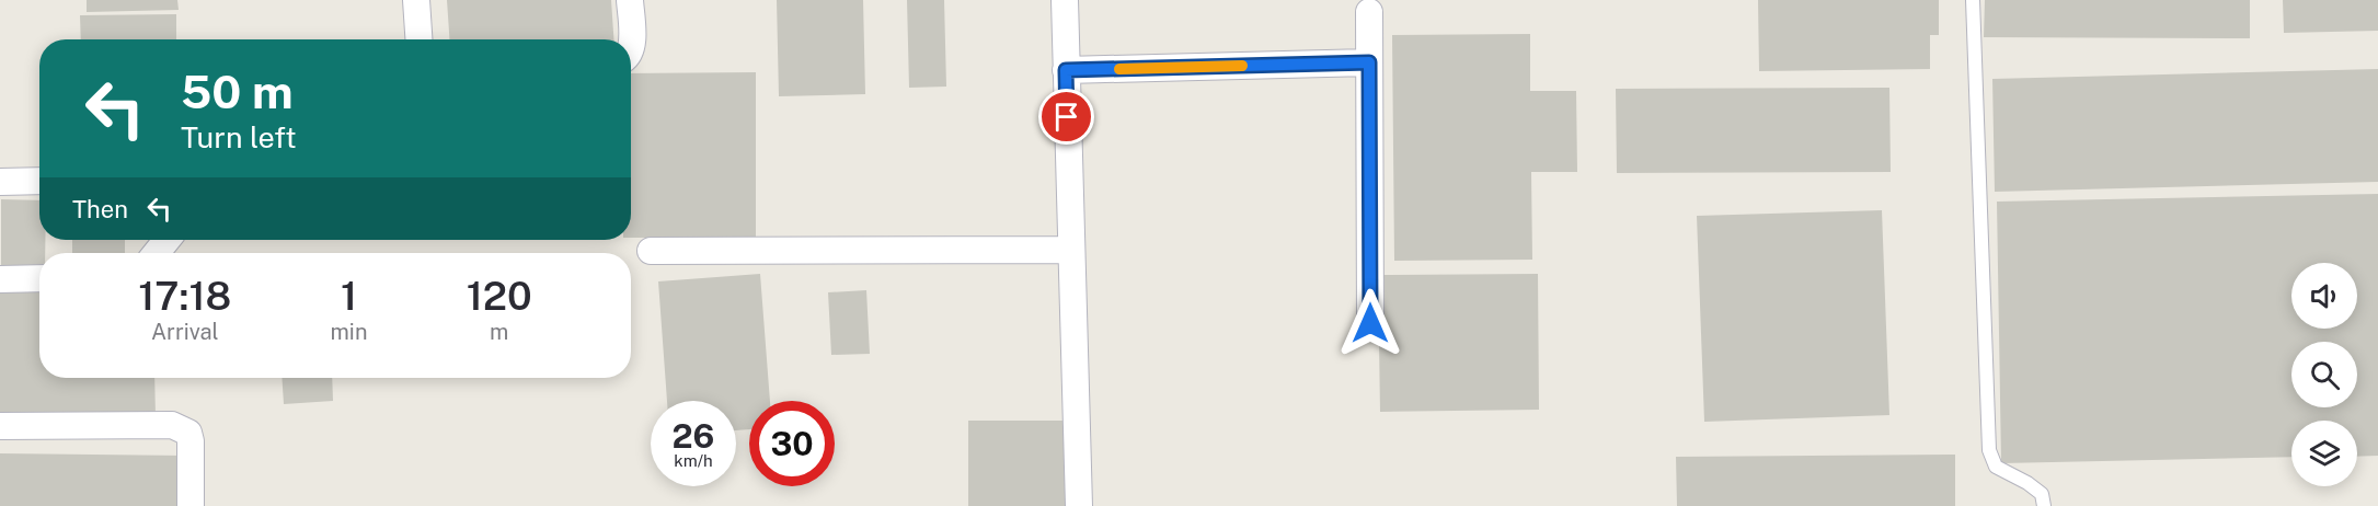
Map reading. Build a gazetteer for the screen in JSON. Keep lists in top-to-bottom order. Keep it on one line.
{"page":{"turn":["50 m","Turn left"],"then":"Then","eta":["17:18","Arrival","1","min","120","m"],"speed":"26 km/h","limit":"30"}}
